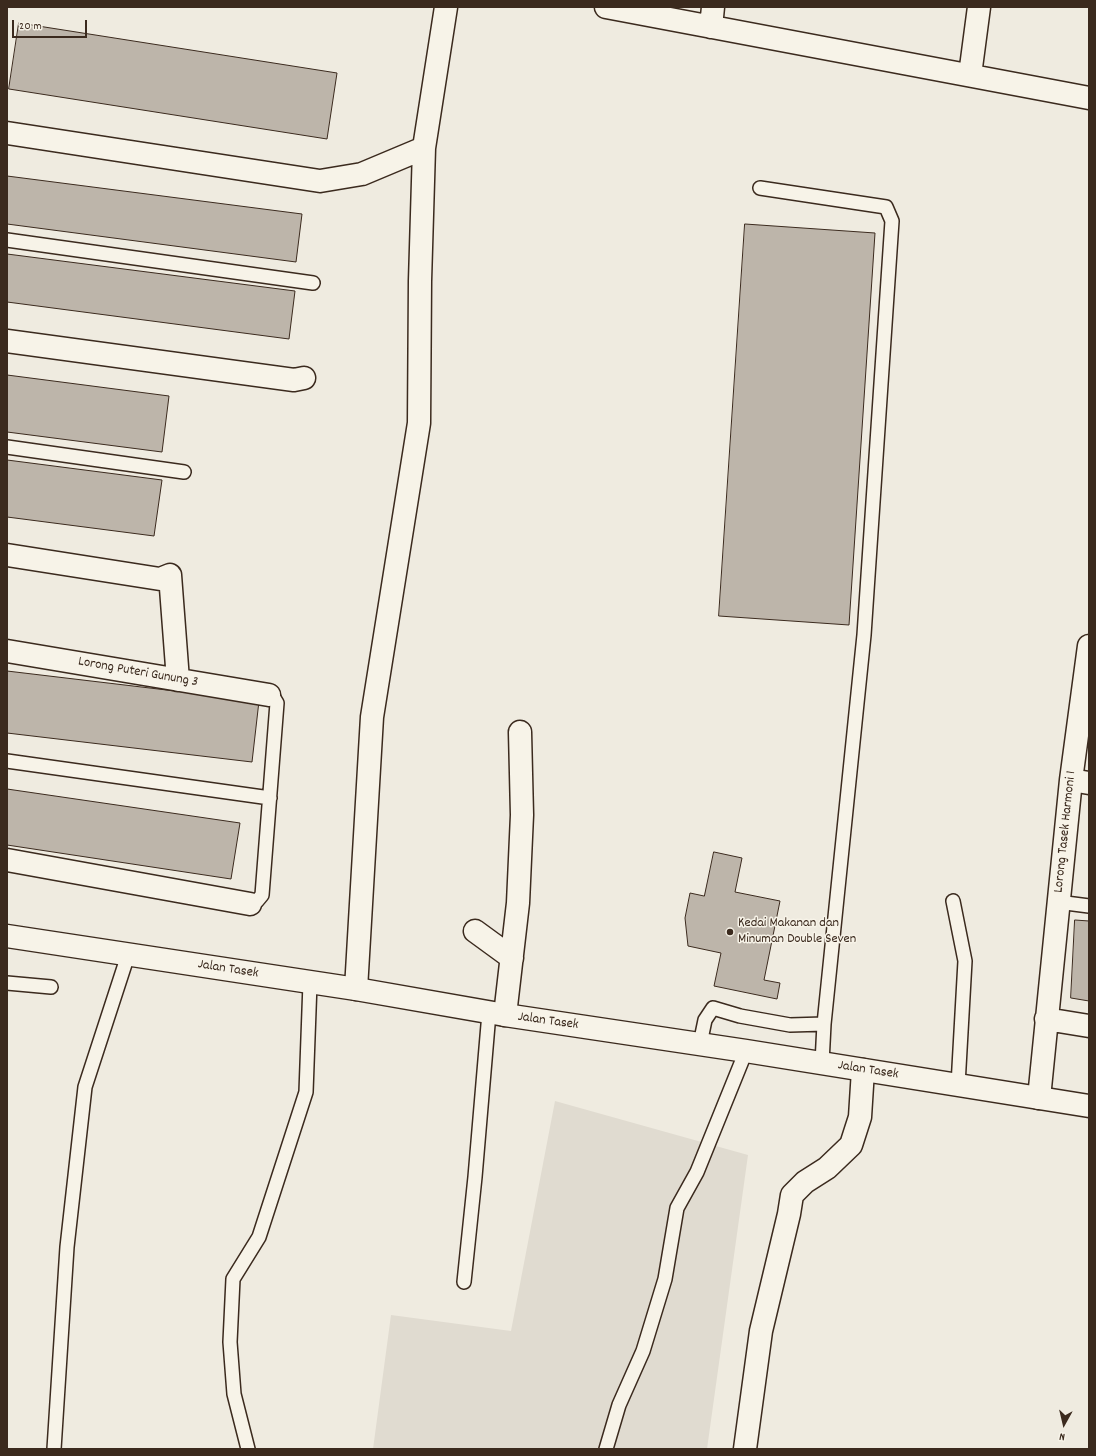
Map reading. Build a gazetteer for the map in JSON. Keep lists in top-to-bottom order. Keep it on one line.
{"streets":{"street":["Lorong Puteri Gunung 3","Lorong Tasek Harmoni 1","Jalan Tasek"]},"crossings":[["Lorong Tasek Harmoni 1","Jalan Tasek"]],"places":["Kedai Makanan dan Minuman Double Seven"],"scale_bar":"20 m","north":"bottom"}
